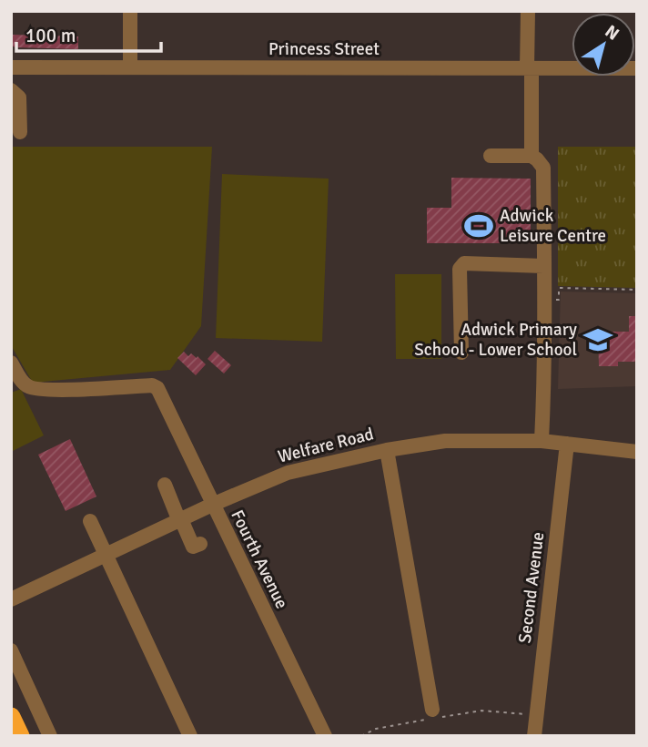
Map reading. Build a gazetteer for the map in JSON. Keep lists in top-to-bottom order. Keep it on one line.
{"streets":{"street":["Princess Street","Welfare Road","Fourth Avenue","Second Avenue"]},"crossings":[["Welfare Road","Fourth Avenue"],["Welfare Road","Second Avenue"]],"places":{"sports":["Adwick Leisure Centre"],"school or university":["Adwick Primary School - Lower School"]},"scale_bar":"100 m","north":"top right"}
